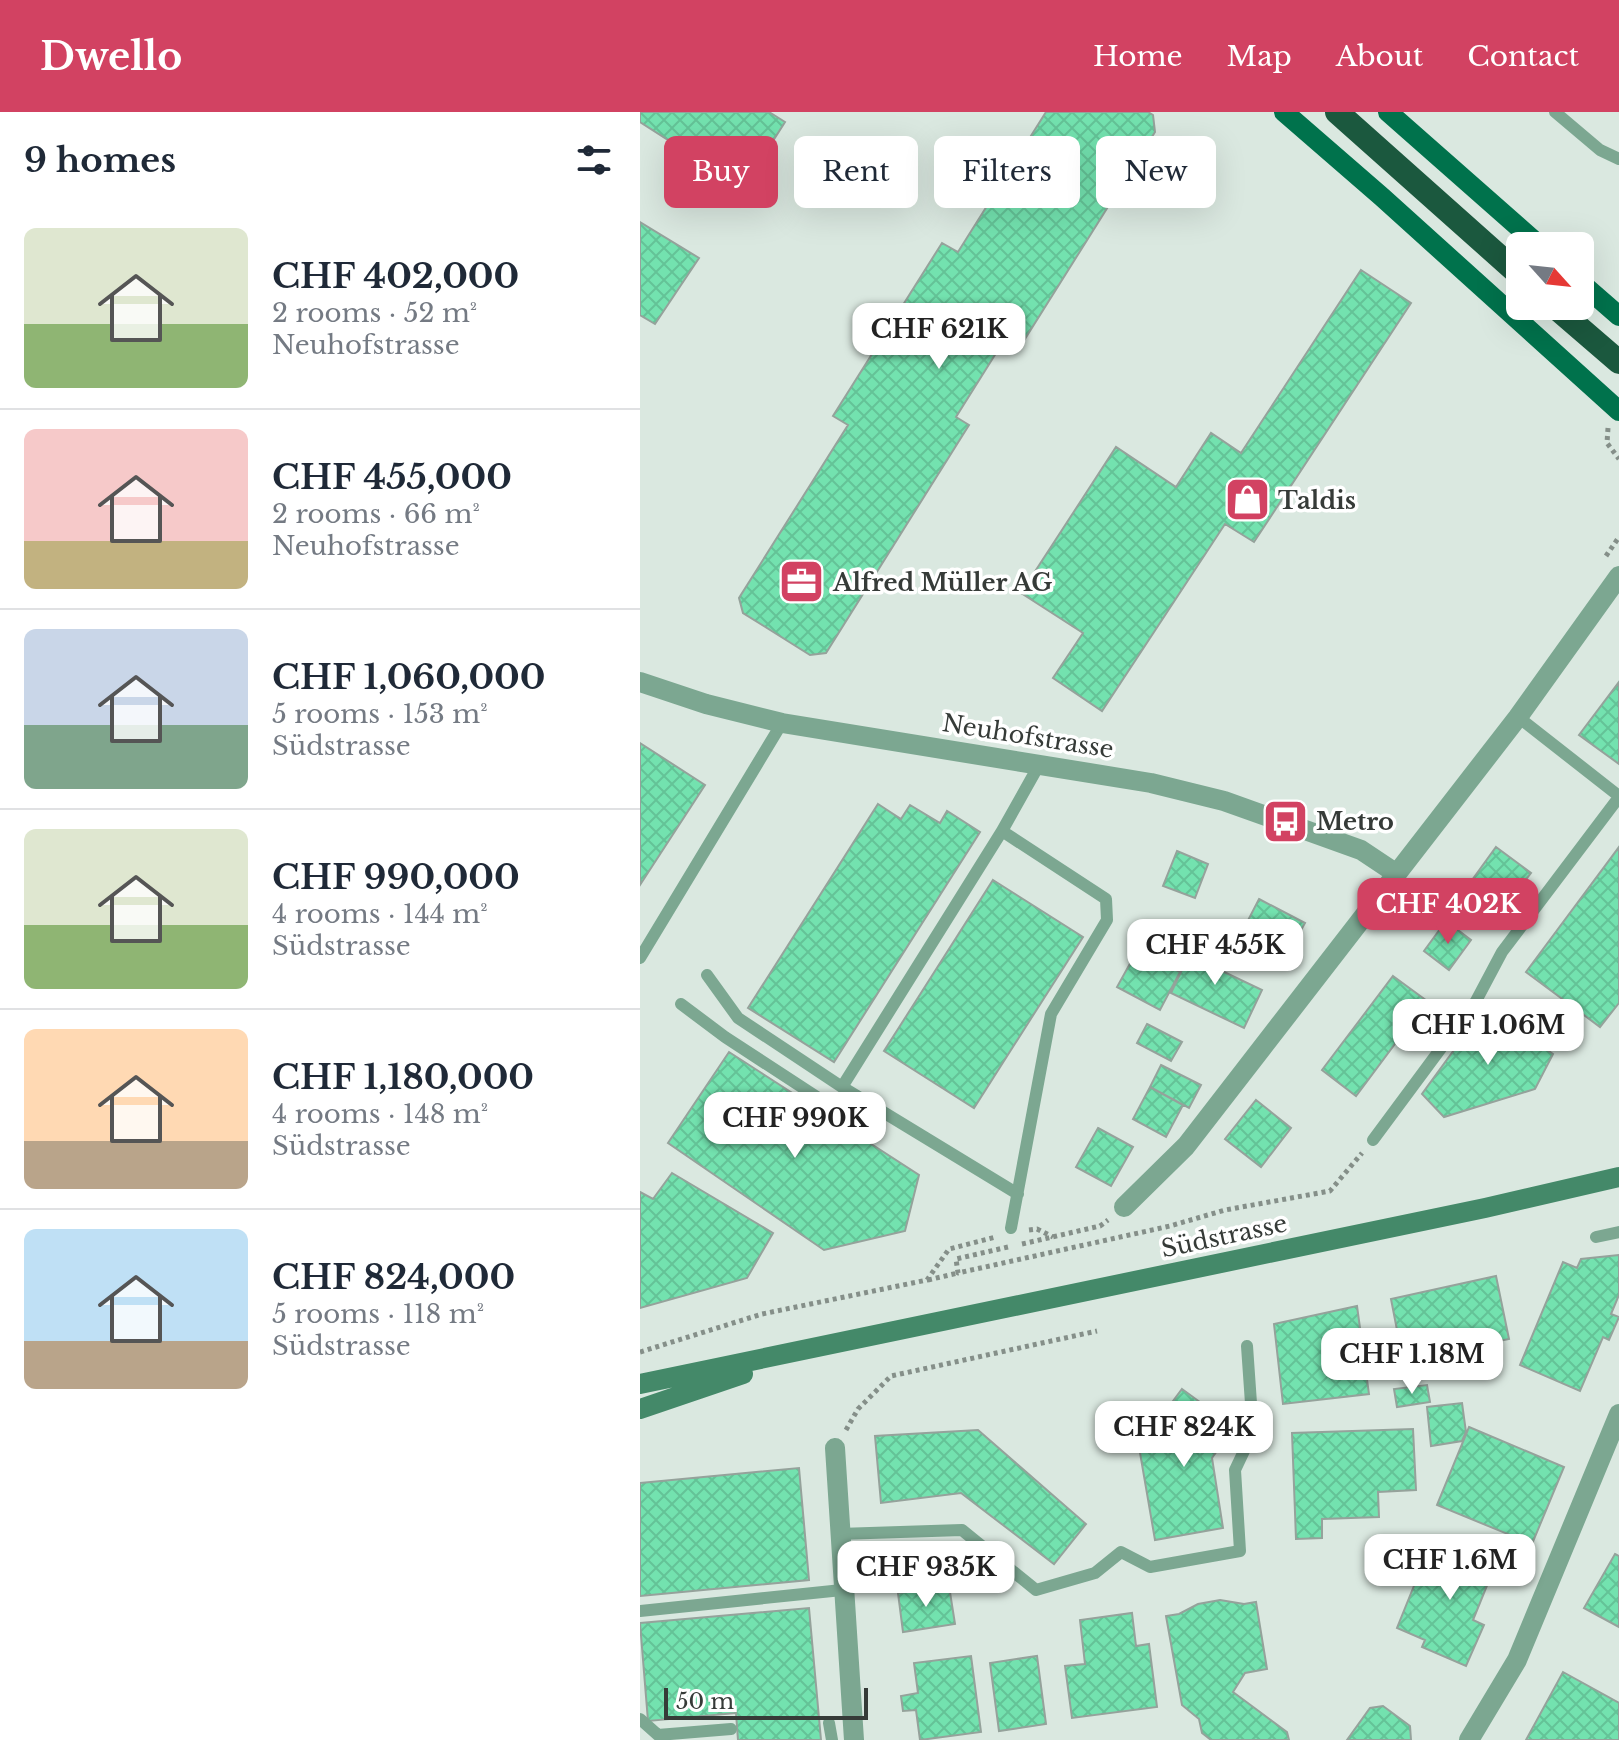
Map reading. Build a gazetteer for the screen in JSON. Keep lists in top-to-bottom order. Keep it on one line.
{"streets":{"main road":["Südstrasse"],"street":["Neuhofstrasse"]},"places":{"shop":["Taldis"],"office":["Alfred Müller AG"],"bus stop":["Metro"]},"scale_bar":"50 m","north":"bottom right","page":{"header":"Dwello","nav":["Home","Map","About","Contact"],"heading":"9 homes","chip":["Buy","Rent","Filters","New"],"list":[{"name":"CHF 402,000","note":"2 rooms · 52 m² · Neuhofstrasse"},{"name":"CHF 455,000","note":"2 rooms · 66 m² · Neuhofstrasse"},{"name":"CHF 1,060,000","note":"5 rooms · 153 m² · Südstrasse"},{"name":"CHF 990,000","note":"4 rooms · 144 m² · Südstrasse"},{"name":"CHF 1,180,000","note":"4 rooms · 148 m² · Südstrasse"},{"name":"CHF 824,000","note":"5 rooms · 118 m² · Südstrasse"}],"price":["CHF 621K","CHF 402K","CHF 455K","CHF 1.06M","CHF 990K","CHF 1.18M","CHF 824K","CHF 1.6M","CHF 935K"],"scale":"50 m"}}
